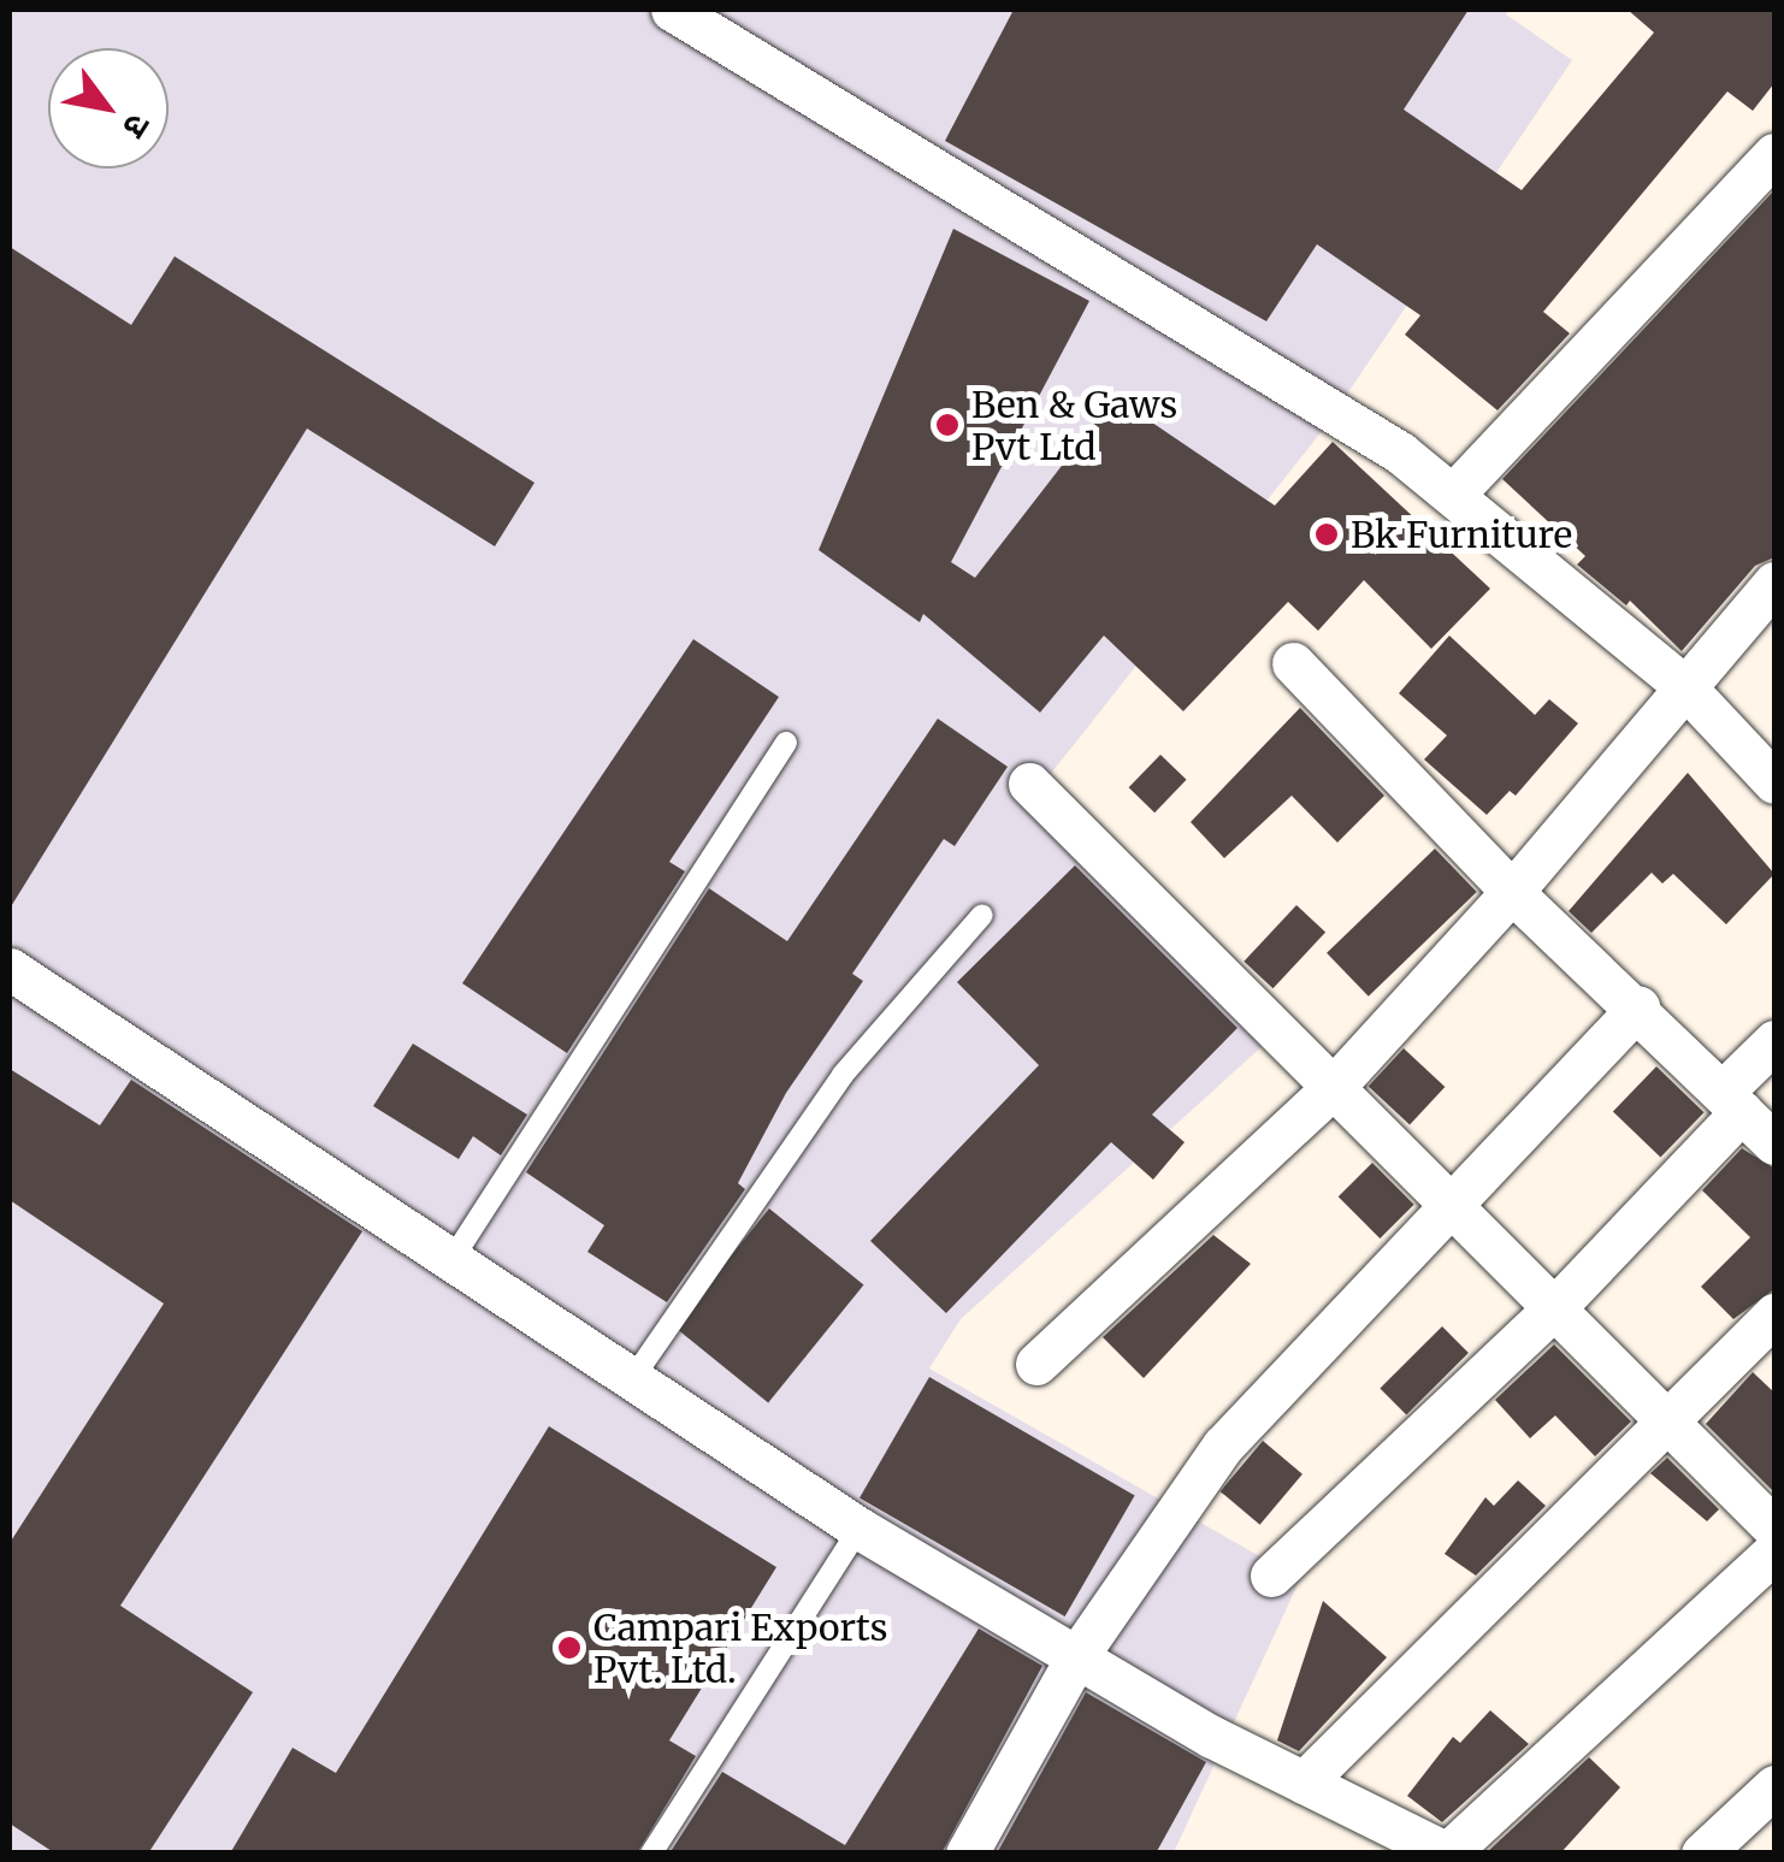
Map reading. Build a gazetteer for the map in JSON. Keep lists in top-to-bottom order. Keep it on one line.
{"places":["Ben & Gaws Pvt Ltd","Bk Furniture","Campari Exports Pvt. Ltd."],"north":"bottom right"}
